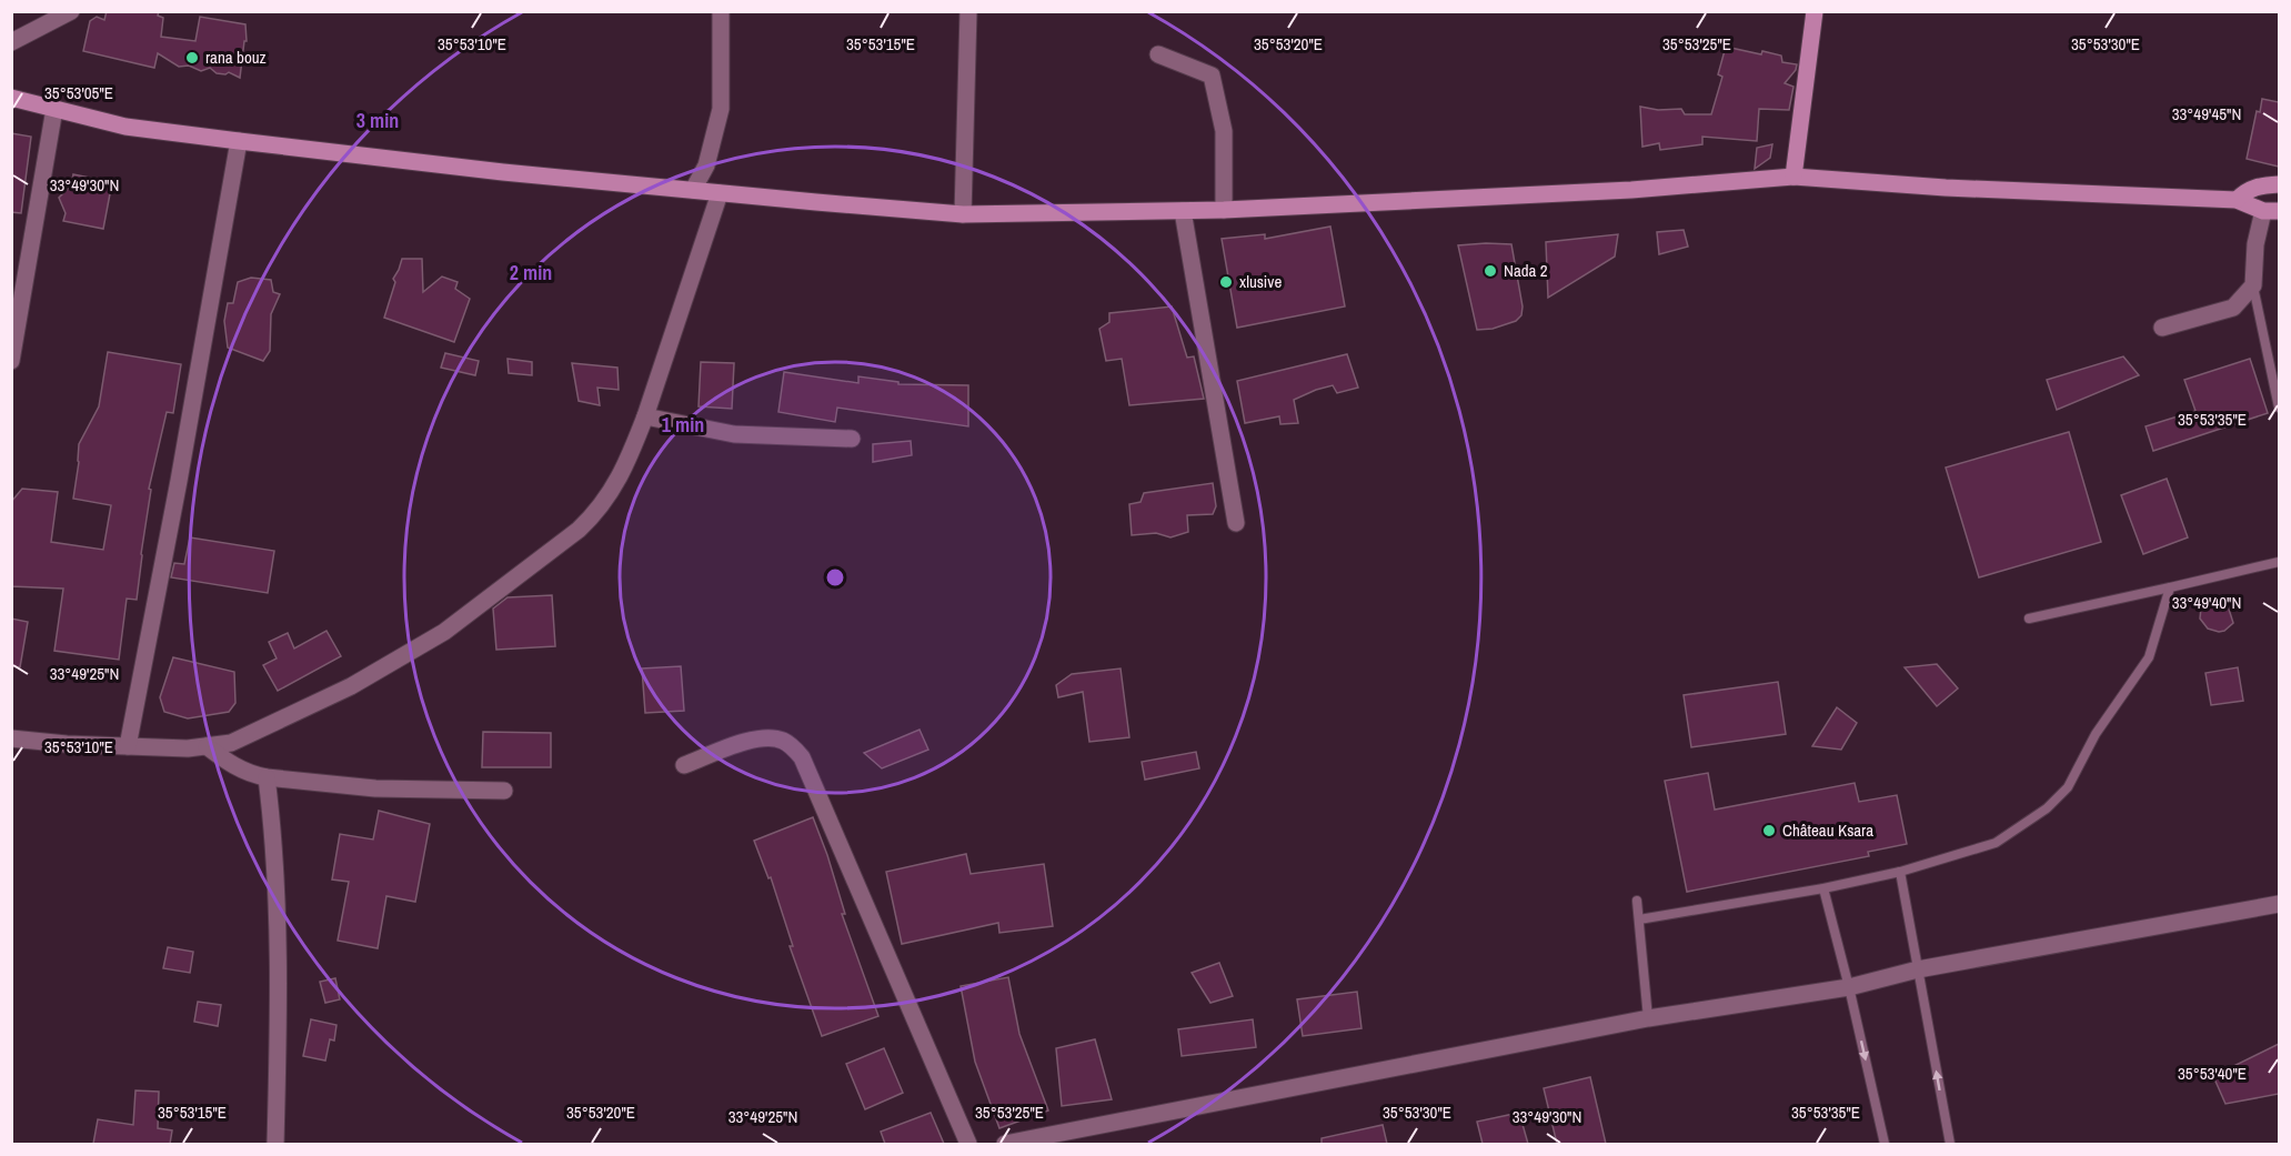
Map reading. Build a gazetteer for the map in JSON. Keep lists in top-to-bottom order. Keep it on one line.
{"places":["rana bouz","Nada 2","xlusive","Château Ksara"],"coordinates":["35°53'10\"E","35°53'15\"E","35°53'20\"E","35°53'25\"E","35°53'30\"E","35°53'05\"E","33°49'45\"N","33°49'30\"N","35°53'35\"E","33°49'40\"N","33°49'25\"N","35°53'40\"E"],"rings":["3 min","2 min","1 min"]}
